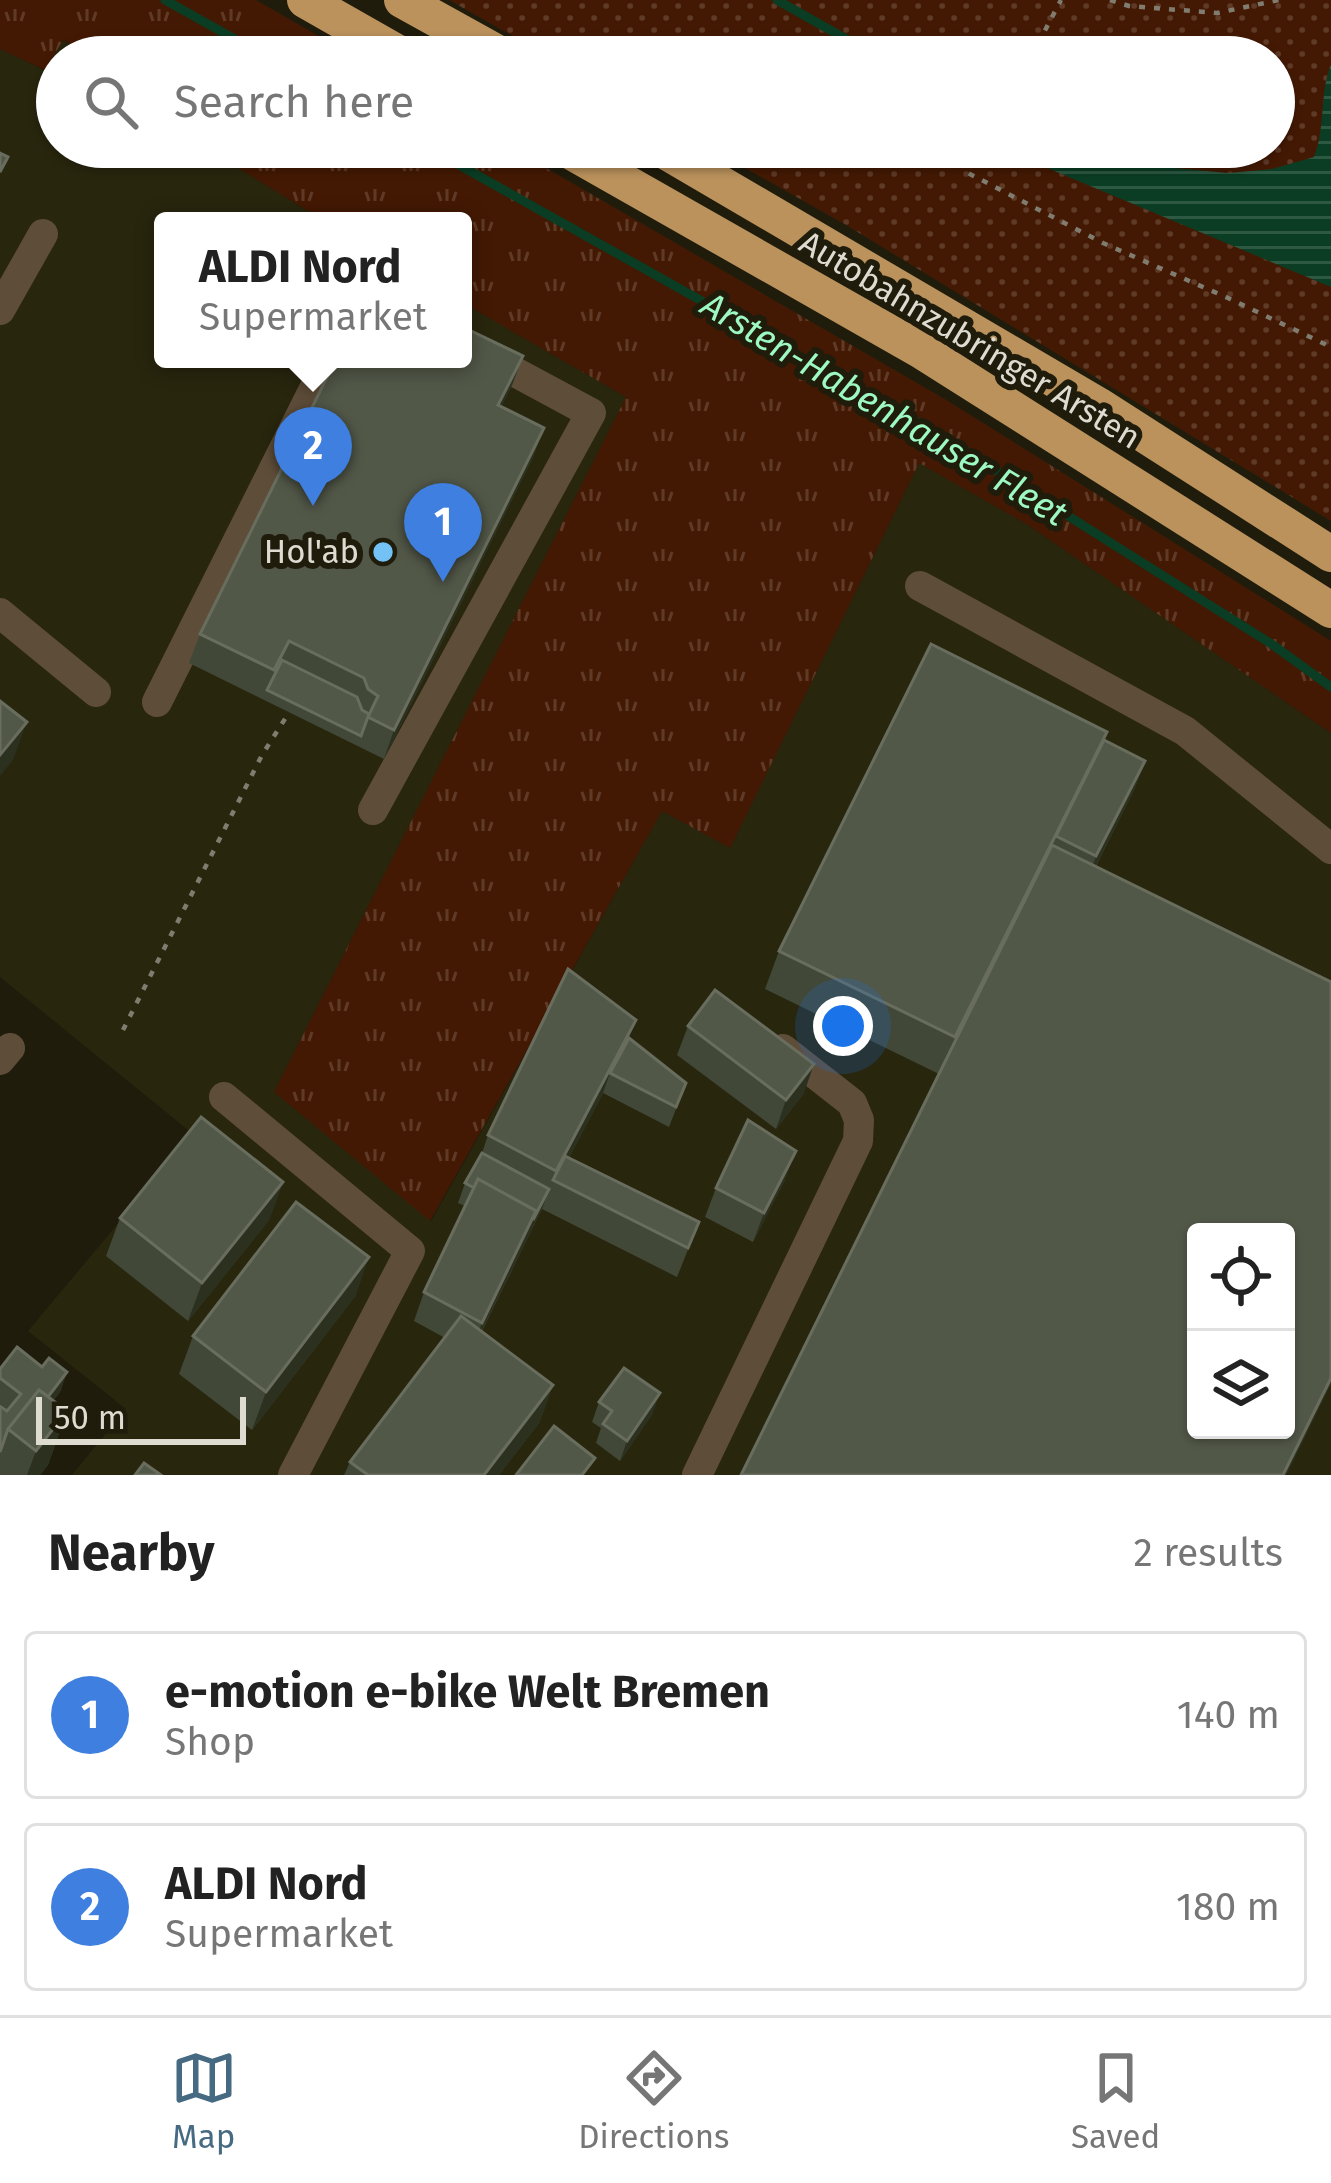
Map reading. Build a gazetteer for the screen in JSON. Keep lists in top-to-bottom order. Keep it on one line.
{"streets":{"highway":["Autobahnzubringer Arsten"]},"water":["Arsten-Habenhauser Fleet"],"places":["Hol'ab"],"scale_bar":"50 m","page":{"search":"Search here","popup":["ALDI Nord","Supermarket"],"pins":["2","1"],"scale":"50 m","heading":["Nearby","2 results"],"list":[{"mark":"1","name":"e-motion e-bike Welt Bremen","note":"Shop","value":"140 m"},{"mark":"2","name":"ALDI Nord","note":"Supermarket","value":"180 m"}],"nav":["Map","Directions","Saved"]}}
